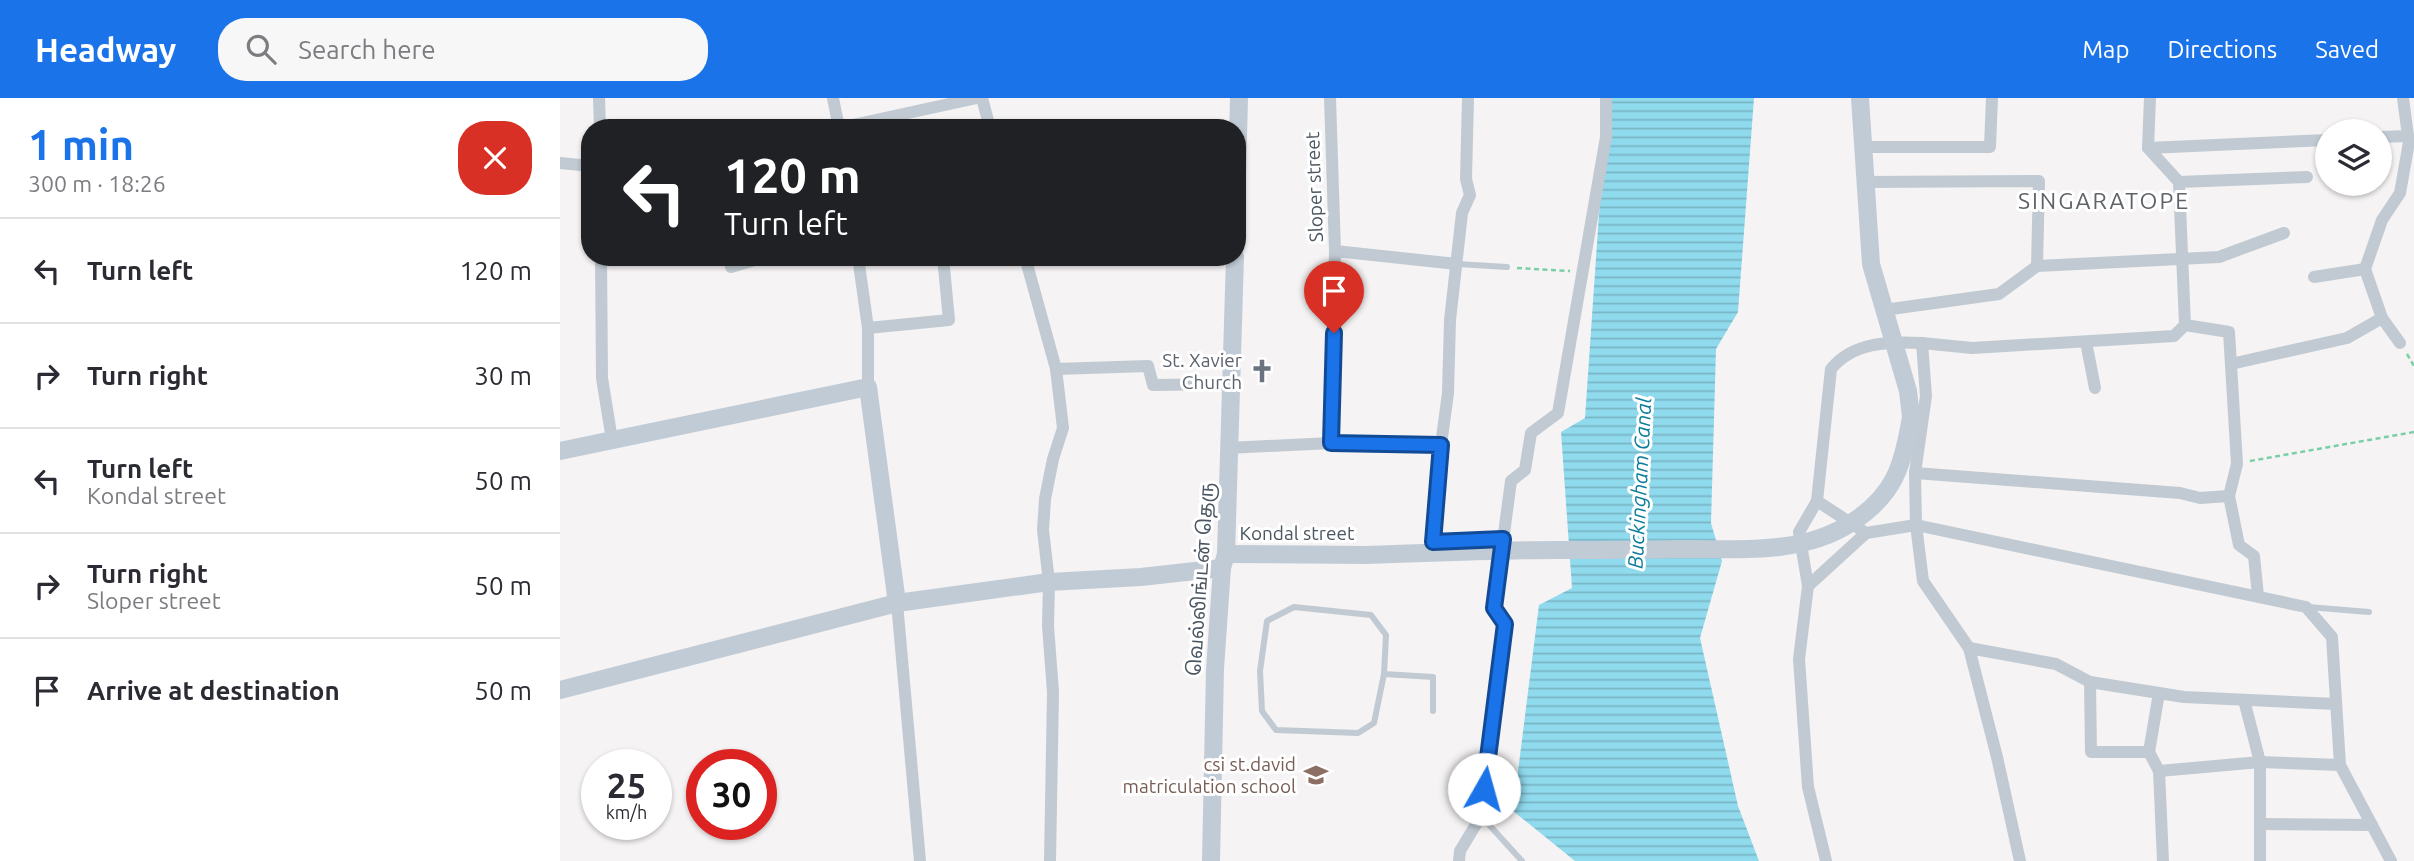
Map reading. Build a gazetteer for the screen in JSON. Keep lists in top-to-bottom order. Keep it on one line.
{"streets":{"main road":["Kondal street","வெல்லிங்டன் தெரு"],"street":["Sloper street"]},"crossings":[["Kondal street","வெல்லிங்டன் தெரு"]],"districts":["SINGARATOPE"],"water":["Buckingham Canal"],"places":{"church":["St. Xavier Church"],"school or university":["csi st.david matriculation school"]},"page":{"header":"Headway","search":"Search here","nav":["Map","Directions","Saved"],"heading":["1 min","300 m · 18:26"],"turn":["120 m","Turn left"],"list":[{"name":"Turn left","value":"120 m"},{"name":"Turn right","value":"30 m"},{"name":"Turn left","note":"Kondal street","value":"50 m"},{"name":"Turn right","note":"Sloper street","value":"50 m"},{"name":"Arrive at destination","value":"50 m"}],"speed":"25 km/h","limit":"30"}}
